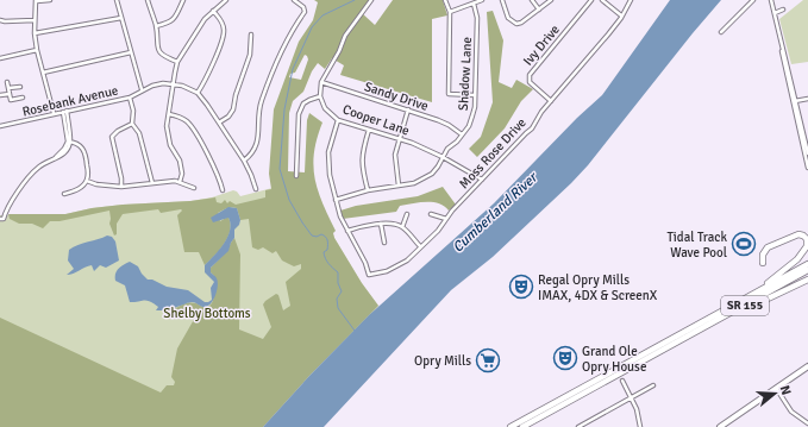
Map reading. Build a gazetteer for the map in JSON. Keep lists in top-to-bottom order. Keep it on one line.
{"streets":{"highway":["SR 155"],"street":["Ivy Drive","Shadow Lane","Sandy Drive","Rosebank Avenue","Cooper Lane","Moss Rose Drive"]},"crossings":[["Ivy Drive","Moss Rose Drive"],["Shadow Lane","Sandy Drive"],["Shadow Lane","Cooper Lane"],["Cooper Lane","Moss Rose Drive"]],"water":["Cumberland River"],"parks":["Shelby Bottoms"],"places":{"sports":["Tidal Track Wave Pool"],"theatre":["Regal Opry Mills IMAX, 4DX & ScreenX","Grand Ole Opry House"],"supermarket":["Opry Mills"]},"north":"right"}
